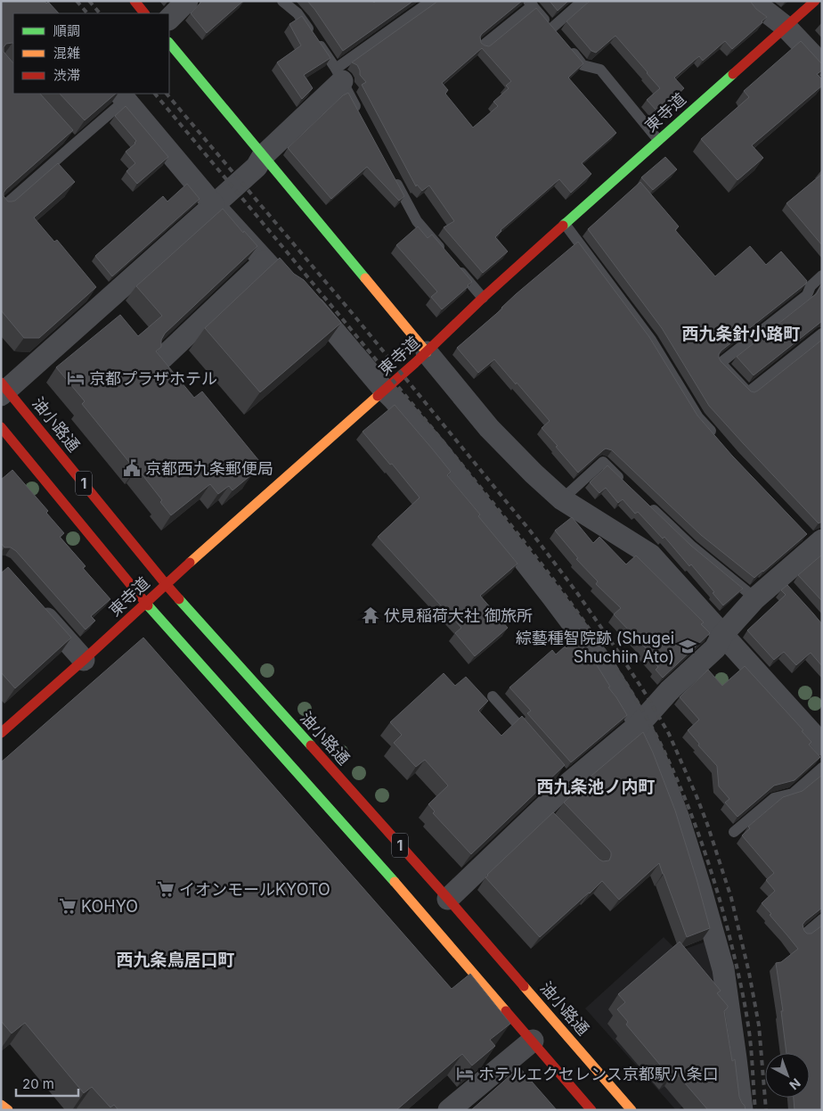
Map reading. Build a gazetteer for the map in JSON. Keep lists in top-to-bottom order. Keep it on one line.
{"streets":{"main road":["東寺道","油小路通","1"]},"crossings":[["東寺道","油小路通"],["東寺道","1"]],"districts":["西九条針小路町","西九条池ノ内町","西九条鳥居口町"],"places":{"hotel":["京都プラザホテル","ホテルエクセレンス京都駅八条口"],"public building":["京都西九条郵便局"],"temple":["伏見稲荷大社 御旅所"],"school or university":["綜藝種智院跡 (Shugei Shuchiin Ato)"],"supermarket":["イオンモールKYOTO","KOHYO"]},"legend":["順調","混雑","渋滞"],"scale_bar":"20 m","north":"bottom right"}
